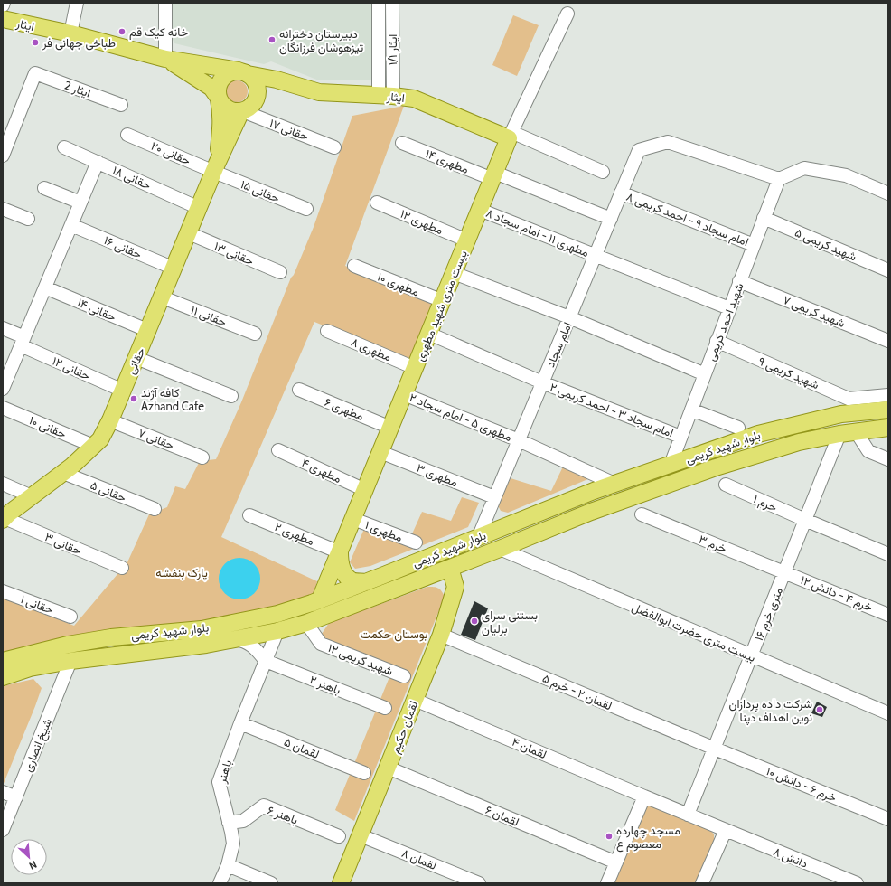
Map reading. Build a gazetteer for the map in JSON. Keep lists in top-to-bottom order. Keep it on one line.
{"streets":{"main road":["ایثار","بیست متری شهید مطهری","حقانی","بلوار شهید کریمی","لقمان حکیم"],"street":["ایثار ۱/۱","ایثار 2","حقانی ۱۷","حقانی ۲۰","مطهری ۱۴","حقانی ۱۸","حقانی ۱۵","امام سجاد ۹ - احمد کریمی ۸","مطهری ۱۲","مطهری ۱۱ - امام سجاد ۸","شهید کریمی ۵","حقانی ۱۶","حقانی ۱۳","مطهری ۱۰","حقانی ۱۴","شهید کریمی ۷","حقانی ۱۱","شهید احمد کریمی","امام سجاد","مطهری ۸","حقانی ۱۲","شهید کریمی ۹","مطهری ۶","امام سجاد ۳ - احمد کریمی ۲","مطهری ۵ - امام سجاد ۲","حقانی ۱۰","حقانی ۷","مطهری ۴","مطهری ۳","حقانی ۵","خرم ۱","مطهری ۱","مطهری ۲","حقانی ۳","خرم ۳","خرم ۴ - دانش ۱۲","حقانی ۱","۱۶ متری خرم","بیست متری حضرت ابوالفضل","شهید کریمی ۱۲","باهنر ۲","لقمان ۲ - خرم ۵","شیخ انصاری","لقمان ۵","لقمان ۴","باهنر","خرم ۶ - دانش ۱۰","باهنر ۶","لقمان ۶","دانش ۸","لقمان ۸"]},"crossings":[["ایثار","ایثار ۱/۱"],["ایثار","حقانی ۱۷"],["ایثار","بیست متری شهید مطهری"],["حقانی ۲۰","حقانی ۱۵"],["حقانی ۲۰","حقانی"],["مطهری ۱۴","بیست متری شهید مطهری"],["مطهری ۱۴","امام سجاد"],["حقانی ۱۸","حقانی"],["حقانی ۱۵","حقانی"],["امام سجاد ۹ - احمد کریمی ۸","شهید احمد کریمی"],["امام سجاد ۹ - احمد کریمی ۸","امام سجاد"],["مطهری ۱۲","بیست متری شهید مطهری"],["مطهری ۱۱ - امام سجاد ۸","بیست متری شهید مطهری"],["مطهری ۱۱ - امام سجاد ۸","شهید احمد کریمی"],["مطهری ۱۱ - امام سجاد ۸","امام سجاد"],["شهید کریمی ۵","شهید احمد کریمی"],["حقانی ۱۶","حقانی"],["حقانی ۱۳","حقانی"],["مطهری ۱۰","بیست متری شهید مطهری"],["بیست متری شهید مطهری","مطهری ۸"],["بیست متری شهید مطهری","مطهری ۶"],["بیست متری شهید مطهری","امام سجاد ۳ - احمد کریمی ۲"],["بیست متری شهید مطهری","مطهری ۵ - امام سجاد ۲"],["بیست متری شهید مطهری","بلوار شهید کریمی"],["بیست متری شهید مطهری","مطهری ۴"],["بیست متری شهید مطهری","مطهری ۳"],["بیست متری شهید مطهری","مطهری ۱"],["بیست متری شهید مطهری","مطهری ۲"],["حقانی ۱۴","حقانی"],["شهید کریمی ۷","شهید احمد کریمی"],["حقانی ۱۱","حقانی"],["شهید احمد کریمی","امام سجاد"],["شهید احمد کریمی","شهید کریمی ۹"],["شهید احمد کریمی","امام سجاد ۳ - احمد کریمی ۲"],["شهید احمد کریمی","بلوار شهید کریمی"],["امام سجاد","امام سجاد ۳ - احمد کریمی ۲"],["امام سجاد","مطهری ۵ - امام سجاد ۲"],["امام سجاد","بلوار شهید کریمی"],["امام سجاد","مطهری ۳"],["حقانی","حقانی ۱۲"],["حقانی","حقانی ۱۰"],["حقانی","حقانی ۷"],["حقانی","حقانی ۵"],["حقانی","حقانی ۳"],["شهید کریمی ۹","بلوار شهید کریمی"],["مطهری ۵ - امام سجاد ۲","بلوار شهید کریمی"],["بلوار شهید کریمی","۱۶ متری خرم"],["بلوار شهید کریمی","بیست متری حضرت ابوالفضل"],["بلوار شهید کریمی","شهید کریمی ۱۲"],["بلوار شهید کریمی","لقمان حکیم"],["بلوار شهید کریمی","شیخ انصاری"],["بلوار شهید کریمی","باهنر"],["خرم ۱","۱۶ متری خرم"],["خرم ۳","خرم ۴ - دانش ۱۲"],["خرم ۳","۱۶ متری خرم"],["خرم ۴ - دانش ۱۲","۱۶ متری خرم"],["۱۶ متری خرم","بیست متری حضرت ابوالفضل"],["۱۶ متری خرم","لقمان ۲ - خرم ۵"],["۱۶ متری خرم","لقمان ۴"],["۱۶ متری خرم","خرم ۶ - دانش ۱۰"],["۱۶ متری خرم","دانش ۸"],["باهنر ۲","باهنر"],["لقمان ۲ - خرم ۵","لقمان حکیم"],["لقمان ۲ - خرم ۵","خرم ۶ - دانش ۱۰"],["لقمان حکیم","لقمان ۴"],["لقمان حکیم","لقمان ۶"],["لقمان حکیم","لقمان ۸"],["لقمان ۵","باهنر"],["لقمان ۴","دانش ۸"],["باهنر","باهنر ۶"]],"parks":["پارک بنفشه","بوستان حکمت"],"places":["خانه کیک قم","دبیرستان دخترانه تیزهوشان فرزانگان","طباخی جهانی فر","کافه آژند Azhand Cafe","بستنی سرای برلیان","شرکت داده پردازان نوین اهداف دپنا","مسجد چهارده معصوم ع"],"north":"bottom right"}
